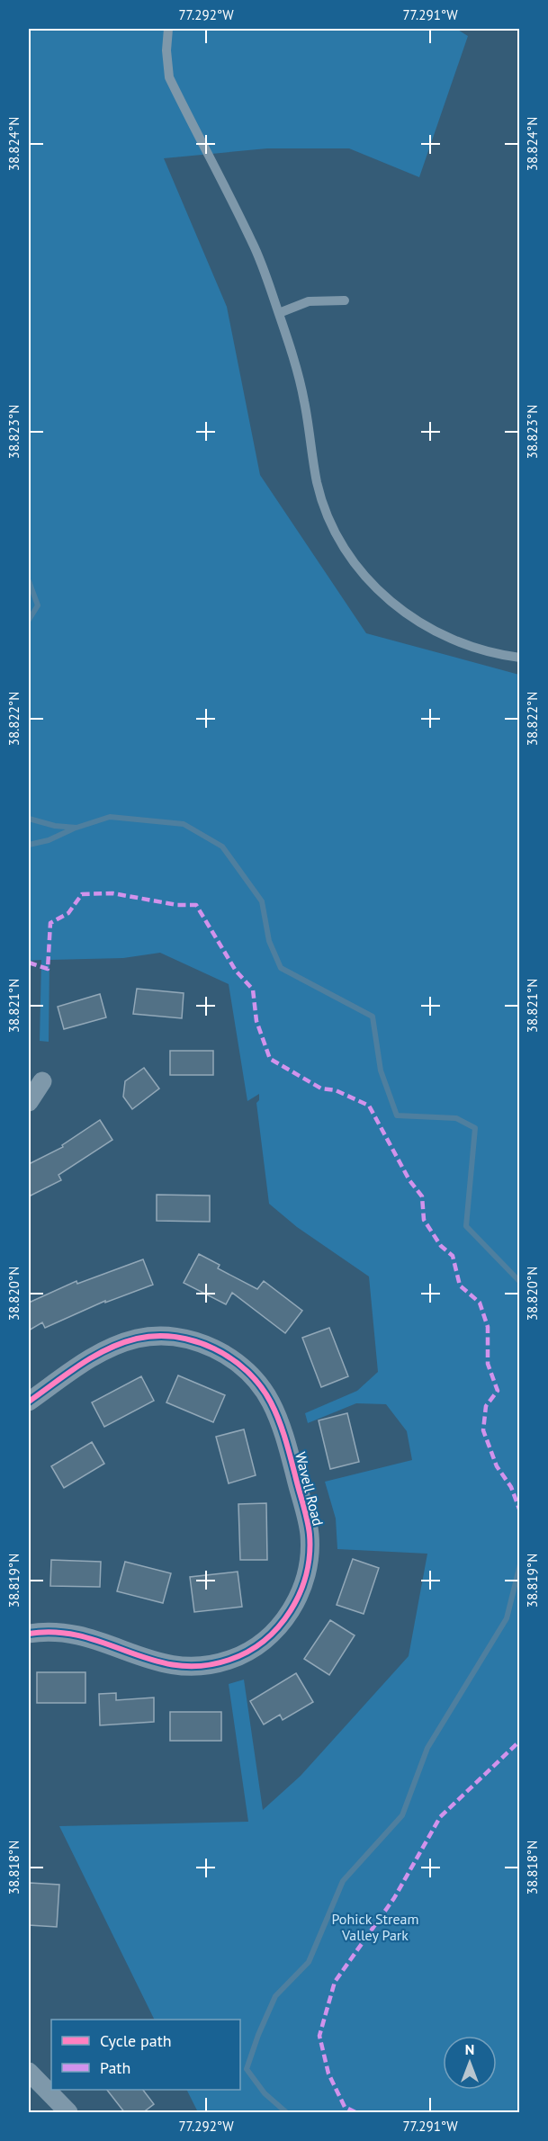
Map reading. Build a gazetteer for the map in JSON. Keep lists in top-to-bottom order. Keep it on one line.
{"streets":{"street":["Wavell Road"]},"parks":["Pohick Stream Valley Park"],"legend":["Cycle path","Path"],"north":"top","coordinates":["77.292°W","77.291°W","38.824°N","38.823°N","38.822°N","38.821°N","38.820°N","38.819°N","38.818°N"]}
